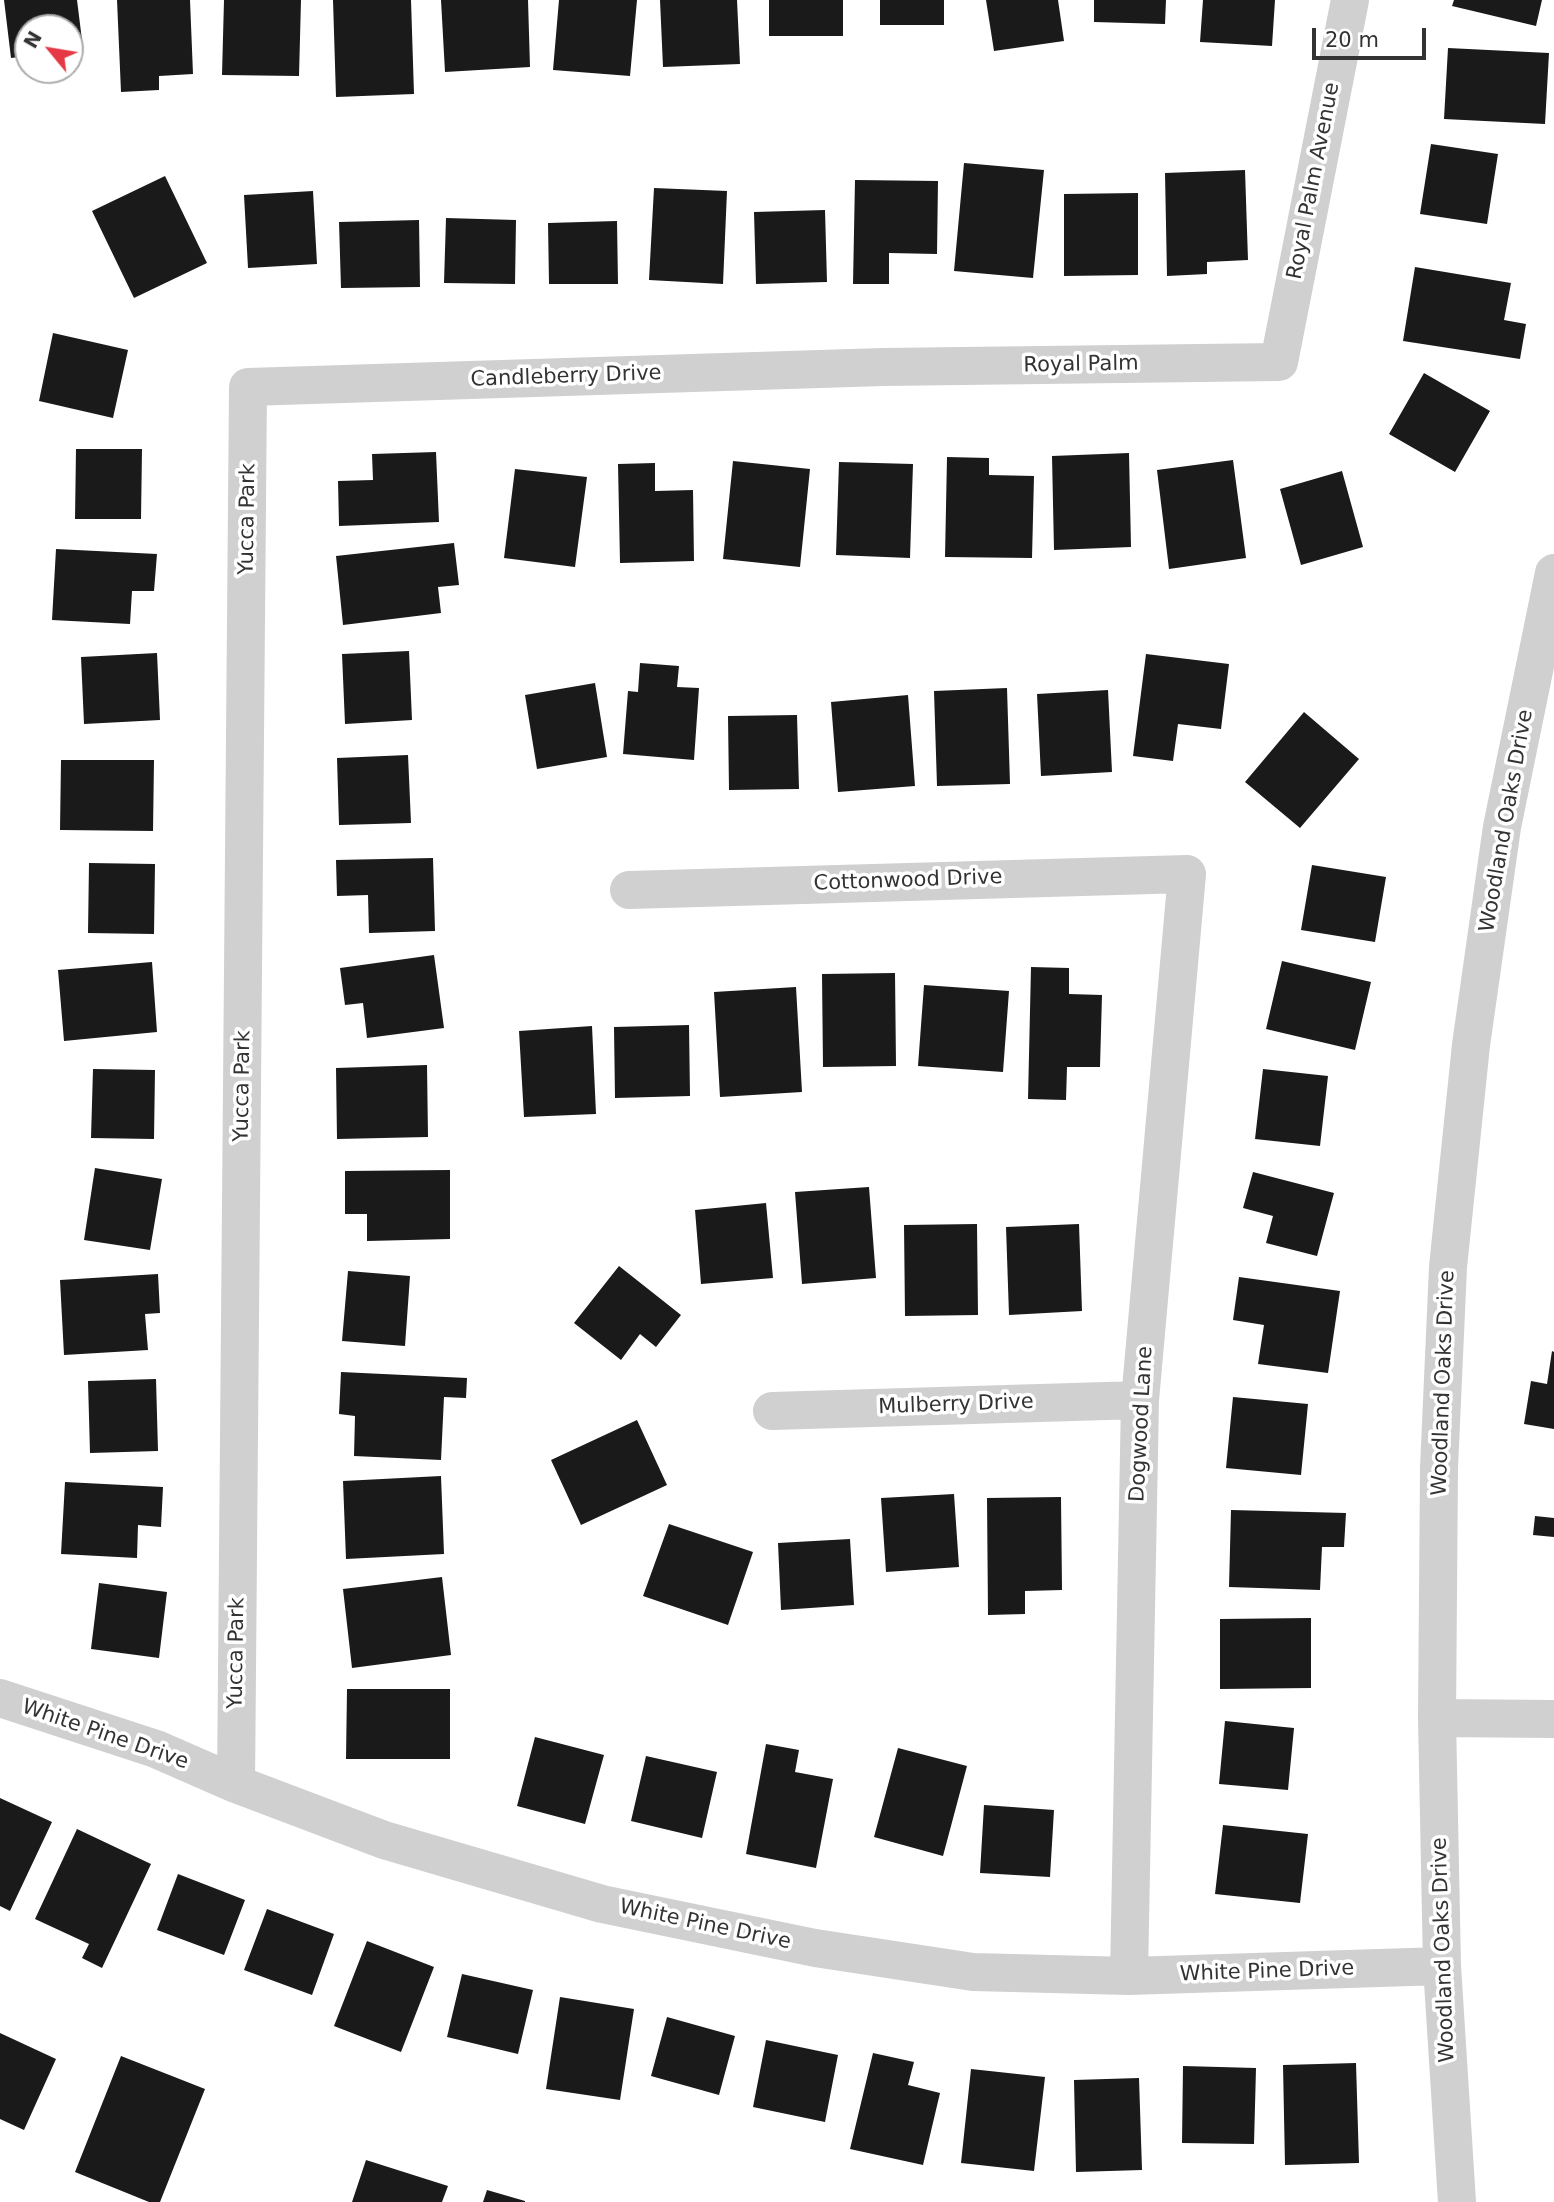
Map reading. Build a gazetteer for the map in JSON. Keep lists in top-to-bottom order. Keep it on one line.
{"streets":{"street":["Royal Palm Avenue","Royal Palm","Candleberry Drive","Yucca Park","Woodland Oaks Drive","Cottonwood Drive","Mulberry Drive","Dogwood Lane","White Pine Drive"]},"crossings":[["Royal Palm Avenue","Royal Palm"],["Royal Palm","Candleberry Drive"],["Candleberry Drive","Yucca Park"],["Yucca Park","White Pine Drive"],["Woodland Oaks Drive","White Pine Drive"],["Cottonwood Drive","Dogwood Lane"],["Mulberry Drive","Dogwood Lane"],["Dogwood Lane","White Pine Drive"]],"scale_bar":"20 m","north":"top left"}
